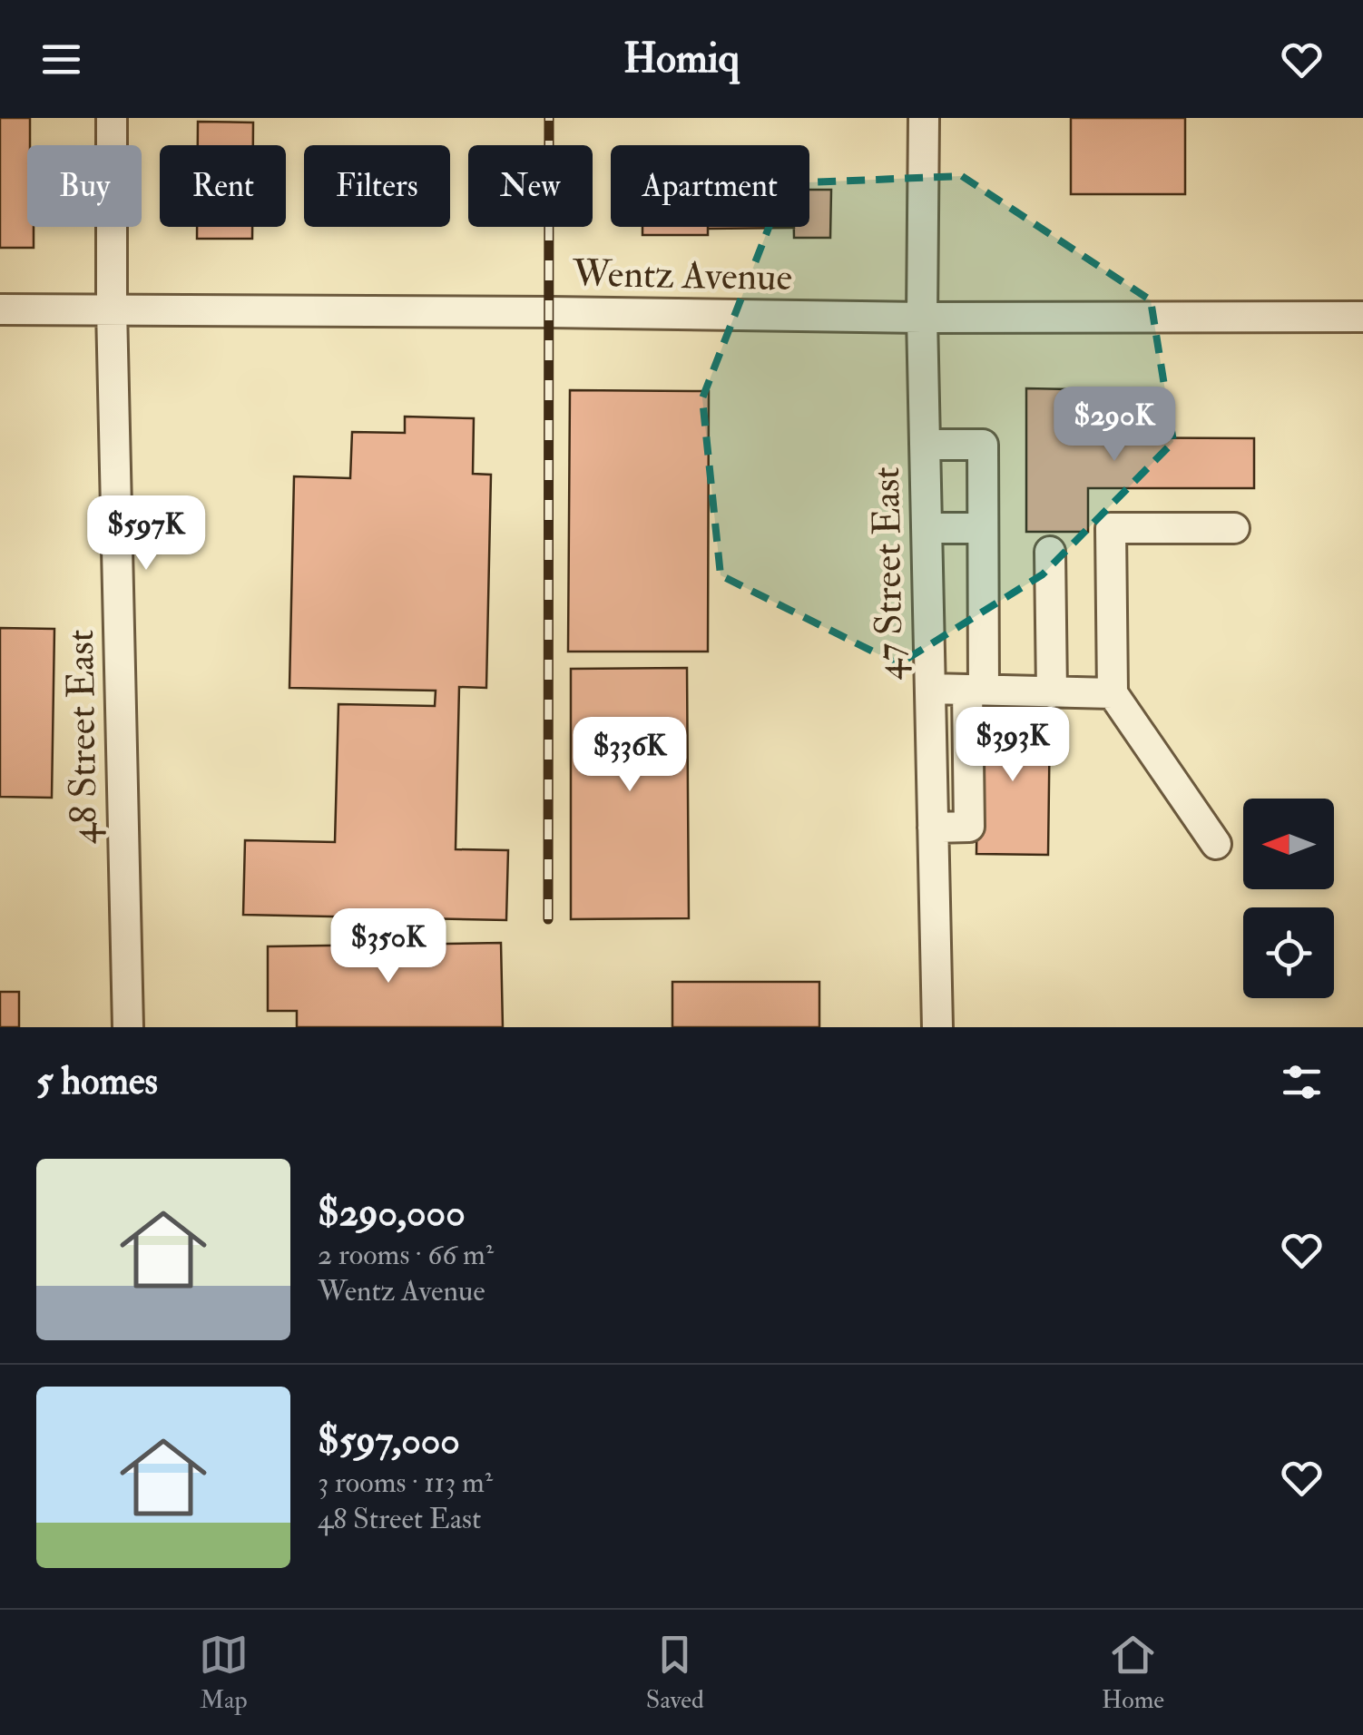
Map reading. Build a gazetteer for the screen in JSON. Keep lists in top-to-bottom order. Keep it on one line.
{"streets":{"street":["Wentz Avenue","47 Street East","48 Street East"]},"crossings":[["Wentz Avenue","47 Street East"],["Wentz Avenue","48 Street East"]],"north":"left","page":{"header":"Homiq","chip":["Buy","Rent","Filters","New","Apartment"],"price":["$290K","$597K","$393K","$336K","$350K"],"heading":"5 homes","list":[{"name":"$290,000","note":"2 rooms · 66 m² · Wentz Avenue"},{"name":"$597,000","note":"3 rooms · 113 m² · 48 Street East"}],"tabs":["Map","Saved","Home"]}}
